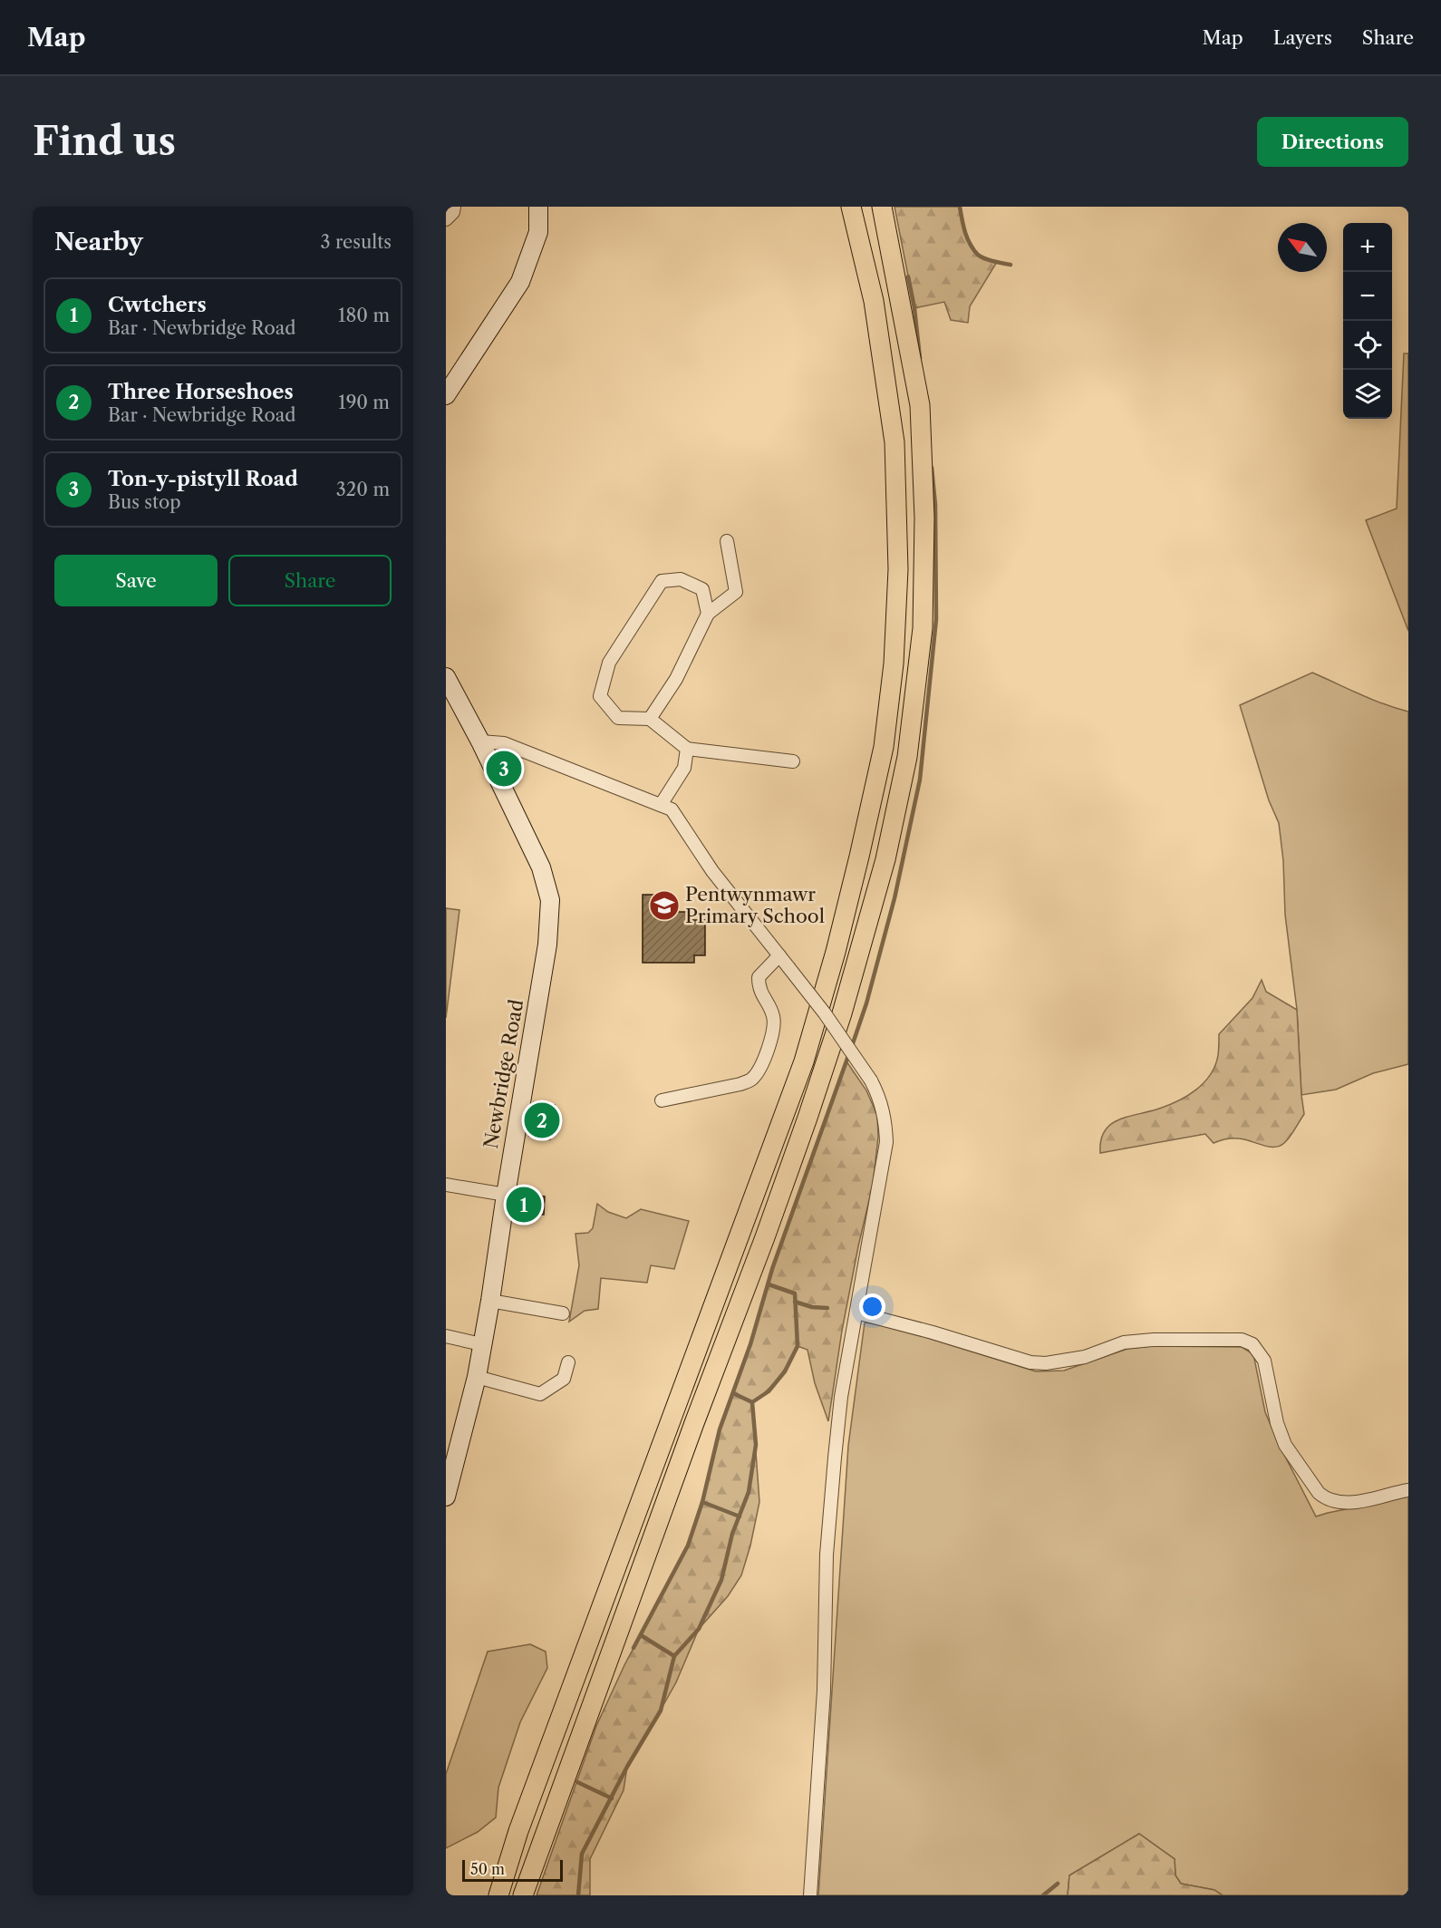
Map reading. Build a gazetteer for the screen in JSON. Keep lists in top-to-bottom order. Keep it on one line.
{"streets":{"street":["Newbridge Road"]},"places":{"school or university":["Pentwynmawr Primary School"]},"scale_bar":"50 m","north":"top left","page":{"header":"Map","nav":["Map","Layers","Share"],"buttons":["Directions",["Save","Share"]],"title":"Find us","heading":["Nearby","3 results"],"map_buttons":["+","−"],"list":[{"mark":"1","name":"Cwtchers","note":"Bar · Newbridge Road","value":"180 m"},{"mark":"2","name":"Three Horseshoes","note":"Bar · Newbridge Road","value":"190 m"},{"mark":"3","name":"Ton-y-pistyll Road","note":"Bus stop","value":"320 m"}],"pins":["3","2","1"],"scale":"50 m"}}
